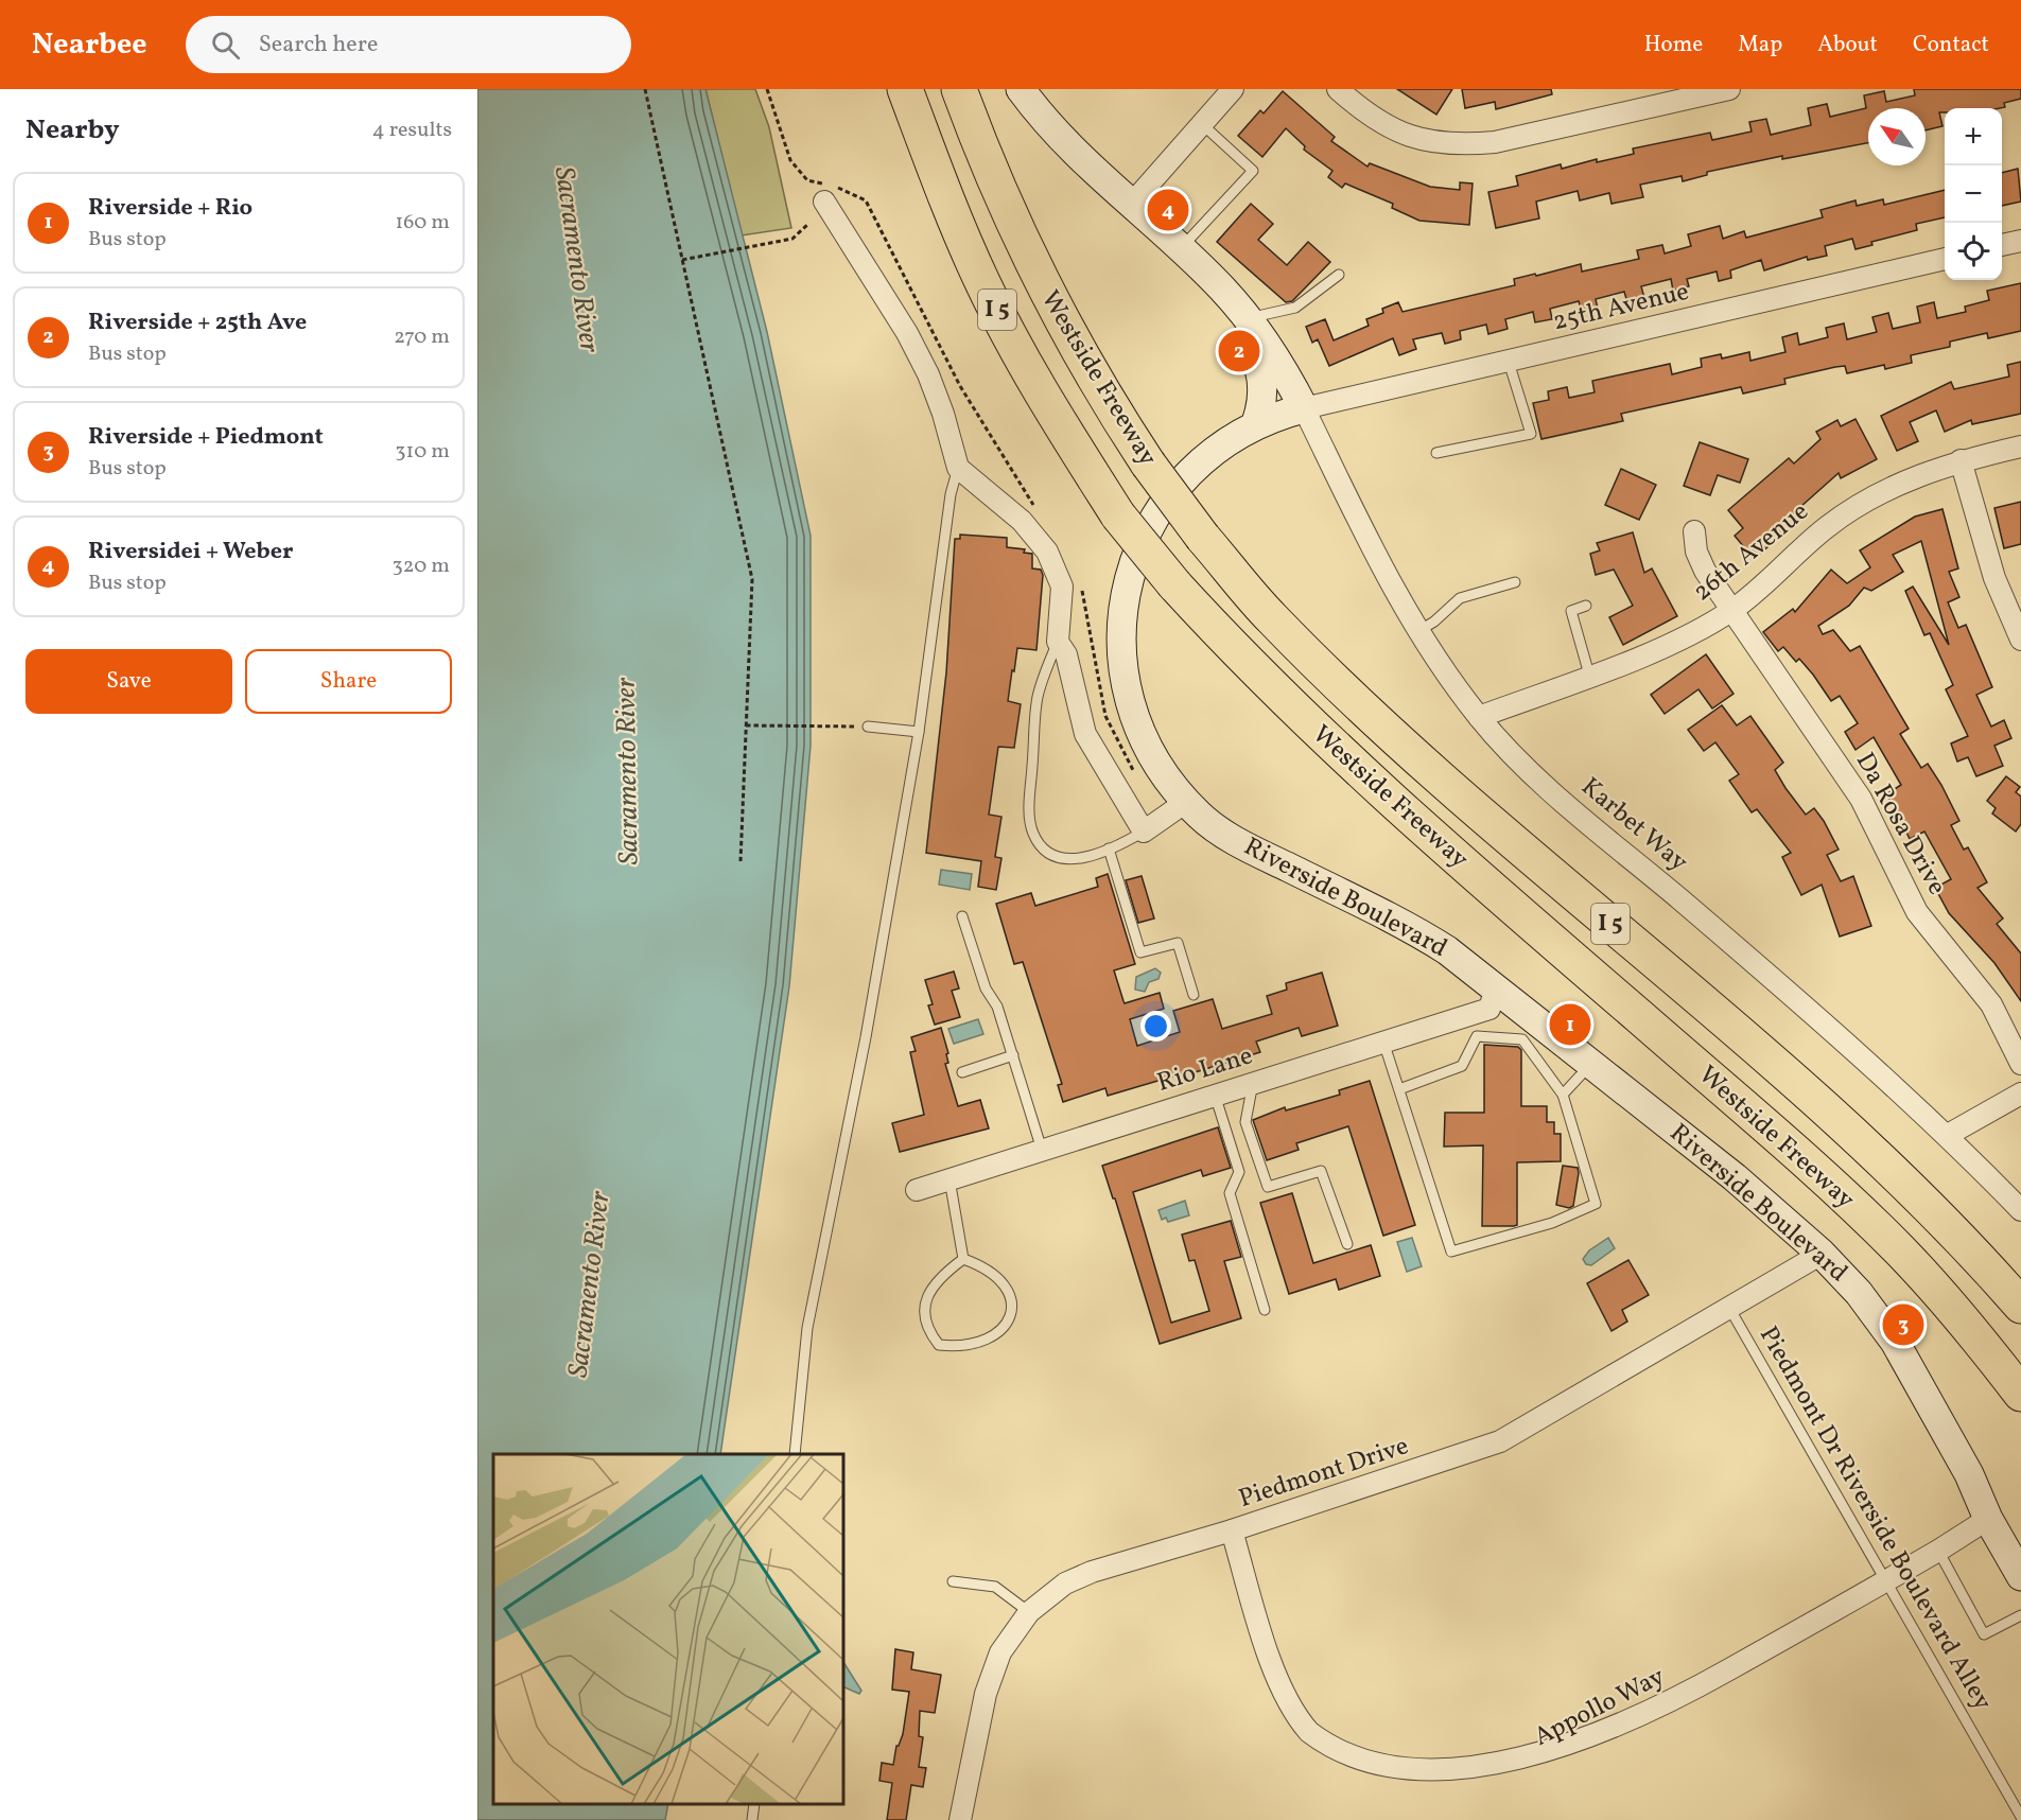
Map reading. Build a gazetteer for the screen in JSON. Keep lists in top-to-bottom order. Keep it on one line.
{"streets":{"highway":["I 5","Westside Freeway"],"street":["25th Avenue","26th Avenue","Da Rosa Drive","Karbet Way","Riverside Boulevard","Rio Lane","Piedmont Drive","Appollo Way"],"lane":["Piedmont Dr Riverside Boulevard Alley"]},"crossings":[["25th Avenue","Karbet Way"],["25th Avenue","Riverside Boulevard"],["26th Avenue","Da Rosa Drive"],["26th Avenue","Karbet Way"],["Karbet Way","Riverside Boulevard"],["Riverside Boulevard","Rio Lane"],["Riverside Boulevard","Piedmont Drive"],["Riverside Boulevard","Appollo Way"],["Piedmont Drive","Piedmont Dr Riverside Boulevard Alley"],["Piedmont Drive","Appollo Way"],["Piedmont Dr Riverside Boulevard Alley","Appollo Way"]],"water":["Sacramento River"],"north":"top left","page":{"header":"Nearbee","search":"Search here","nav":["Home","Map","About","Contact"],"heading":["Nearby","4 results"],"map_buttons":["+","−"],"list":[{"mark":"1","name":"Riverside + Rio","note":"Bus stop","value":"160 m"},{"mark":"2","name":"Riverside + 25th Ave","note":"Bus stop","value":"270 m"},{"mark":"3","name":"Riverside + Piedmont","note":"Bus stop","value":"310 m"},{"mark":"4","name":"Riversidei + Weber","note":"Bus stop","value":"320 m"}],"pins":["4","2","1","3"],"buttons":["Save","Share"]}}
